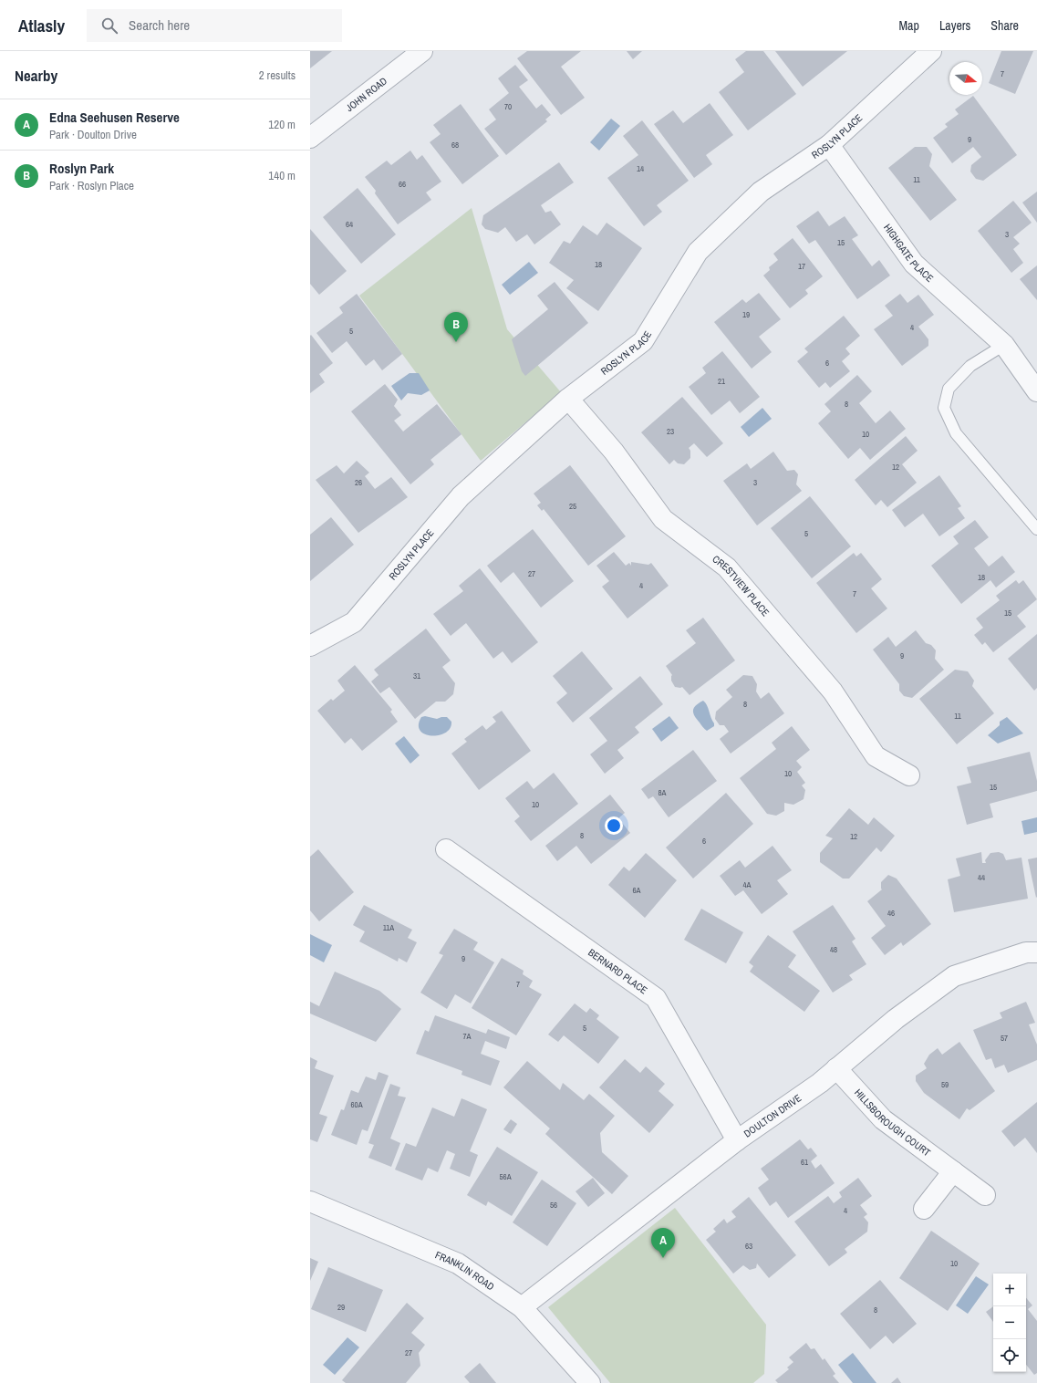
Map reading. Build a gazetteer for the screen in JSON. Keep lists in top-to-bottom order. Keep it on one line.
{"streets":{"street":["JOHN ROAD","ROSLYN PLACE","HIGHGATE PLACE","CRESTVIEW PLACE","BERNARD PLACE","DOULTON DRIVE","HILLSBOROUGH COURT","FRANKLIN ROAD"]},"crossings":[["ROSLYN PLACE","HIGHGATE PLACE"],["ROSLYN PLACE","CRESTVIEW PLACE"],["BERNARD PLACE","DOULTON DRIVE"],["DOULTON DRIVE","HILLSBOROUGH COURT"],["DOULTON DRIVE","FRANKLIN ROAD"]],"house_numbers":["7","70","9","68","14","11","66","64","3","15","18","17","19","4","5","6","21","8","23","10","12","26","3","25","5","27","18","4","7","15","9","31","8","11","10","15","8A","10","8","12","6","44","4A","6A","46","11A","48","9","7","5","7A","57","59","60A","61","56A","56","4","63","10","29","8","27"],"north":"right","page":{"header":"Atlasly","search":"Search here","nav":["Map","Layers","Share"],"heading":["Nearby","2 results"],"list":[{"mark":"A","name":"Edna Seehusen Reserve","note":"Park · Doulton Drive","value":"120 m"},{"mark":"B","name":"Roslyn Park","note":"Park · Roslyn Place","value":"140 m"}],"pins":["B","A"],"map_buttons":["+","−"]}}
